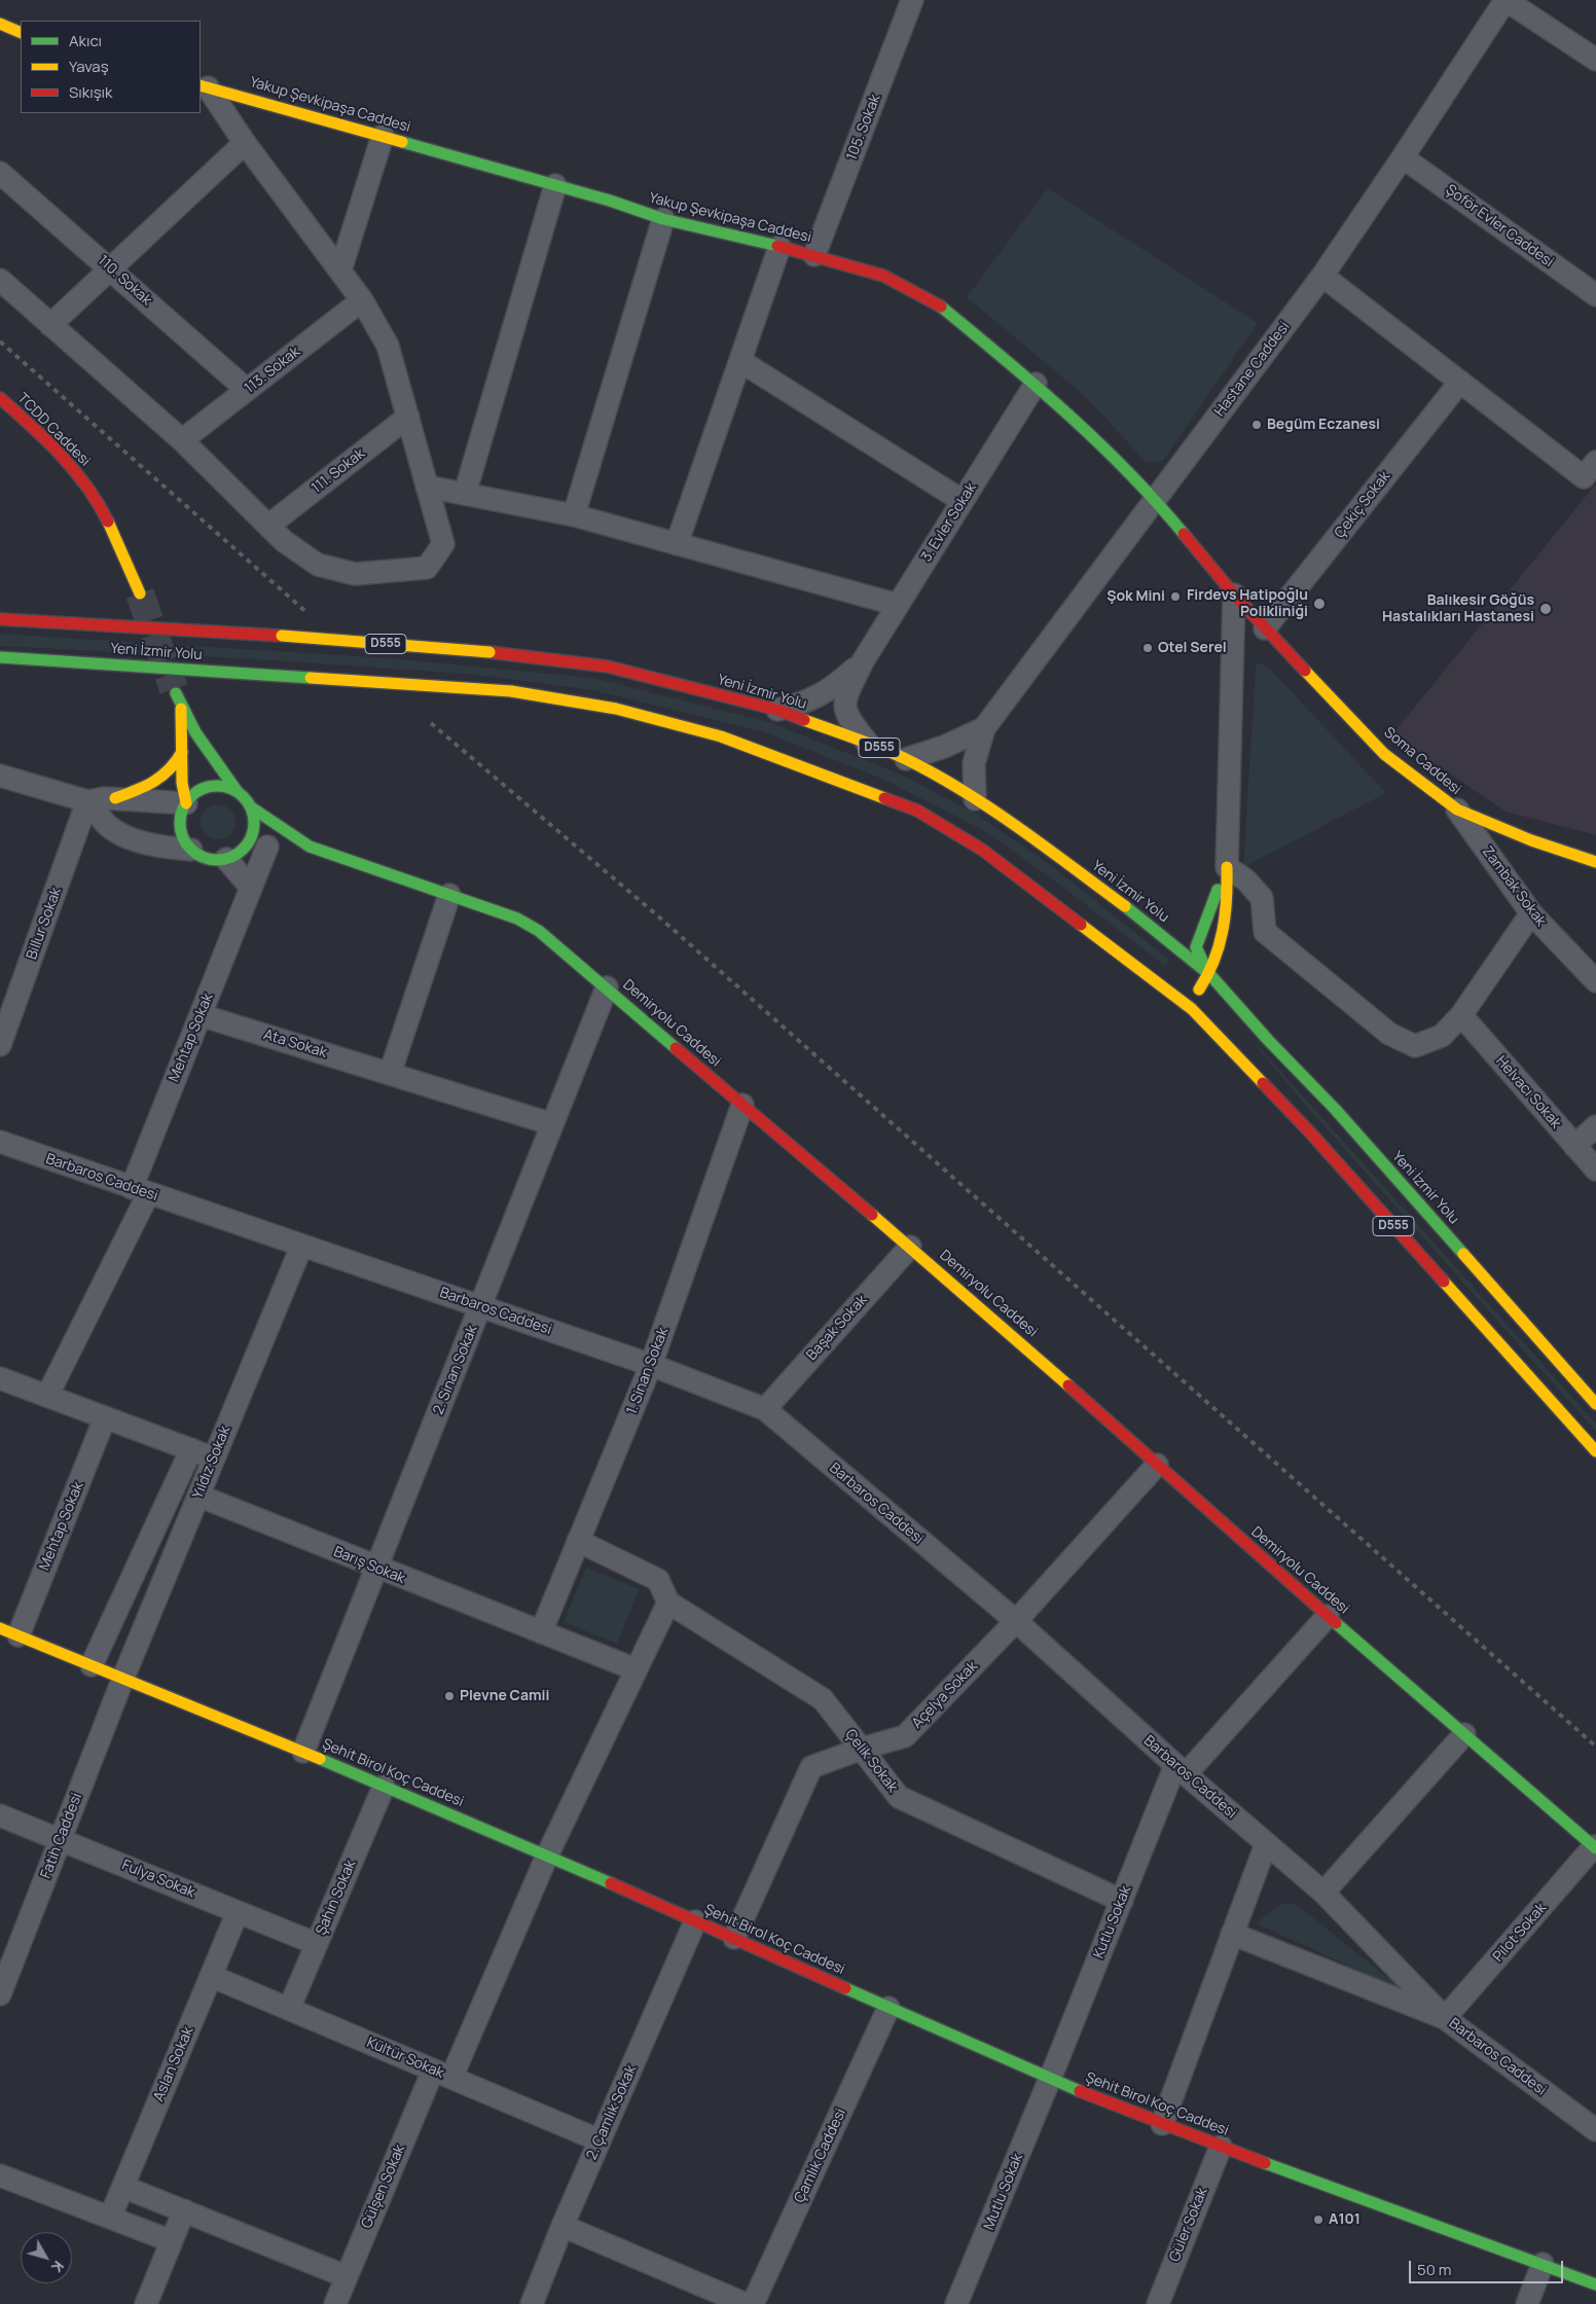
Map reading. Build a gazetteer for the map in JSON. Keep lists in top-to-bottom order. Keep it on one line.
{"streets":{"main road":["Yakup Şevkipaşa Caddesi","TCDD Caddesi","D555","Yeni İzmir Yolu","Soma Caddesi","Demiryolu Caddesi","Şehit Birol Koç Caddesi"],"street":["105. Sokak","Şoför Evler Caddesi","110. Sokak","Hastane Caddesi","113. Sokak","111. Sokak","Çekiç Sokak","3. Evler Sokak","Zambak Sokak","Billur Sokak","Mehtap Sokak","Ata Sokak","Helvacı Sokak","Barbaros Caddesi","Başak Sokak","2. Sinan Sokak","1. Sinan Sokak","Yıldız Sokak","Barış Sokak","Açelya Sokak","Çelik Sokak","Fatih Caddesi","Fulya Sokak","Şahin Sokak","Kutlu Sokak","Pilot Sokak","Kültür Sokak","Aslan Sokak","2. Çamlık Sokak","Çamlık Caddesi","Gülşen Sokak","Mutlu Sokak","Güler Sokak"]},"crossings":[["Yakup Şevkipaşa Caddesi","105. Sokak"],["Yakup Şevkipaşa Caddesi","Hastane Caddesi"],["Yakup Şevkipaşa Caddesi","3. Evler Sokak"],["Yakup Şevkipaşa Caddesi","Soma Caddesi"],["Şoför Evler Caddesi","Hastane Caddesi"],["110. Sokak","113. Sokak"],["Çekiç Sokak","Soma Caddesi"],["D555","Yeni İzmir Yolu"],["Soma Caddesi","Zambak Sokak"],["Demiryolu Caddesi","Başak Sokak"],["Demiryolu Caddesi","2. Sinan Sokak"],["Demiryolu Caddesi","1. Sinan Sokak"],["Demiryolu Caddesi","Açelya Sokak"],["Demiryolu Caddesi","Pilot Sokak"],["Mehtap Sokak","Ata Sokak"],["Mehtap Sokak","Barbaros Caddesi"],["Mehtap Sokak","Şehit Birol Koç Caddesi"],["Ata Sokak","2. Sinan Sokak"],["Barbaros Caddesi","Başak Sokak"],["Barbaros Caddesi","2. Sinan Sokak"],["Barbaros Caddesi","1. Sinan Sokak"],["Barbaros Caddesi","Yıldız Sokak"],["Barbaros Caddesi","Açelya Sokak"],["Barbaros Caddesi","Kutlu Sokak"],["Barbaros Caddesi","Pilot Sokak"],["2. Sinan Sokak","Barış Sokak"],["2. Sinan Sokak","Şehit Birol Koç Caddesi"],["1. Sinan Sokak","Barış Sokak"],["Yıldız Sokak","Barış Sokak"],["Yıldız Sokak","Şehit Birol Koç Caddesi"],["Yıldız Sokak","Fatih Caddesi"],["Barış Sokak","Gülşen Sokak"],["Açelya Sokak","Çelik Sokak"],["Açelya Sokak","Şehit Birol Koç Caddesi"],["Çelik Sokak","Kutlu Sokak"],["Çelik Sokak","Gülşen Sokak"],["Şehit Birol Koç Caddesi","Fatih Caddesi"],["Şehit Birol Koç Caddesi","Şahin Sokak"],["Şehit Birol Koç Caddesi","Kutlu Sokak"],["Şehit Birol Koç Caddesi","2. Çamlık Sokak"],["Şehit Birol Koç Caddesi","Çamlık Caddesi"],["Şehit Birol Koç Caddesi","Gülşen Sokak"],["Şehit Birol Koç Caddesi","Mutlu Sokak"],["Şehit Birol Koç Caddesi","Güler Sokak"],["Fatih Caddesi","Fulya Sokak"],["Fulya Sokak","Şahin Sokak"],["Fulya Sokak","Aslan Sokak"],["Şahin Sokak","Kültür Sokak"],["Kutlu Sokak","Mutlu Sokak"],["Kültür Sokak","Aslan Sokak"],["Kültür Sokak","2. Çamlık Sokak"],["Kültür Sokak","Gülşen Sokak"]],"places":["Begüm Eczanesi","Şok Mini","Firdevs Hatipoğlu Polikliniği","Balıkesir Göğüs Hastalıkları Hastanesi","Otel Serel","Plevne Camii","A101"],"legend":["Akıcı","Yavaş","Sıkışık"],"scale_bar":"50 m","north":"bottom right"}
